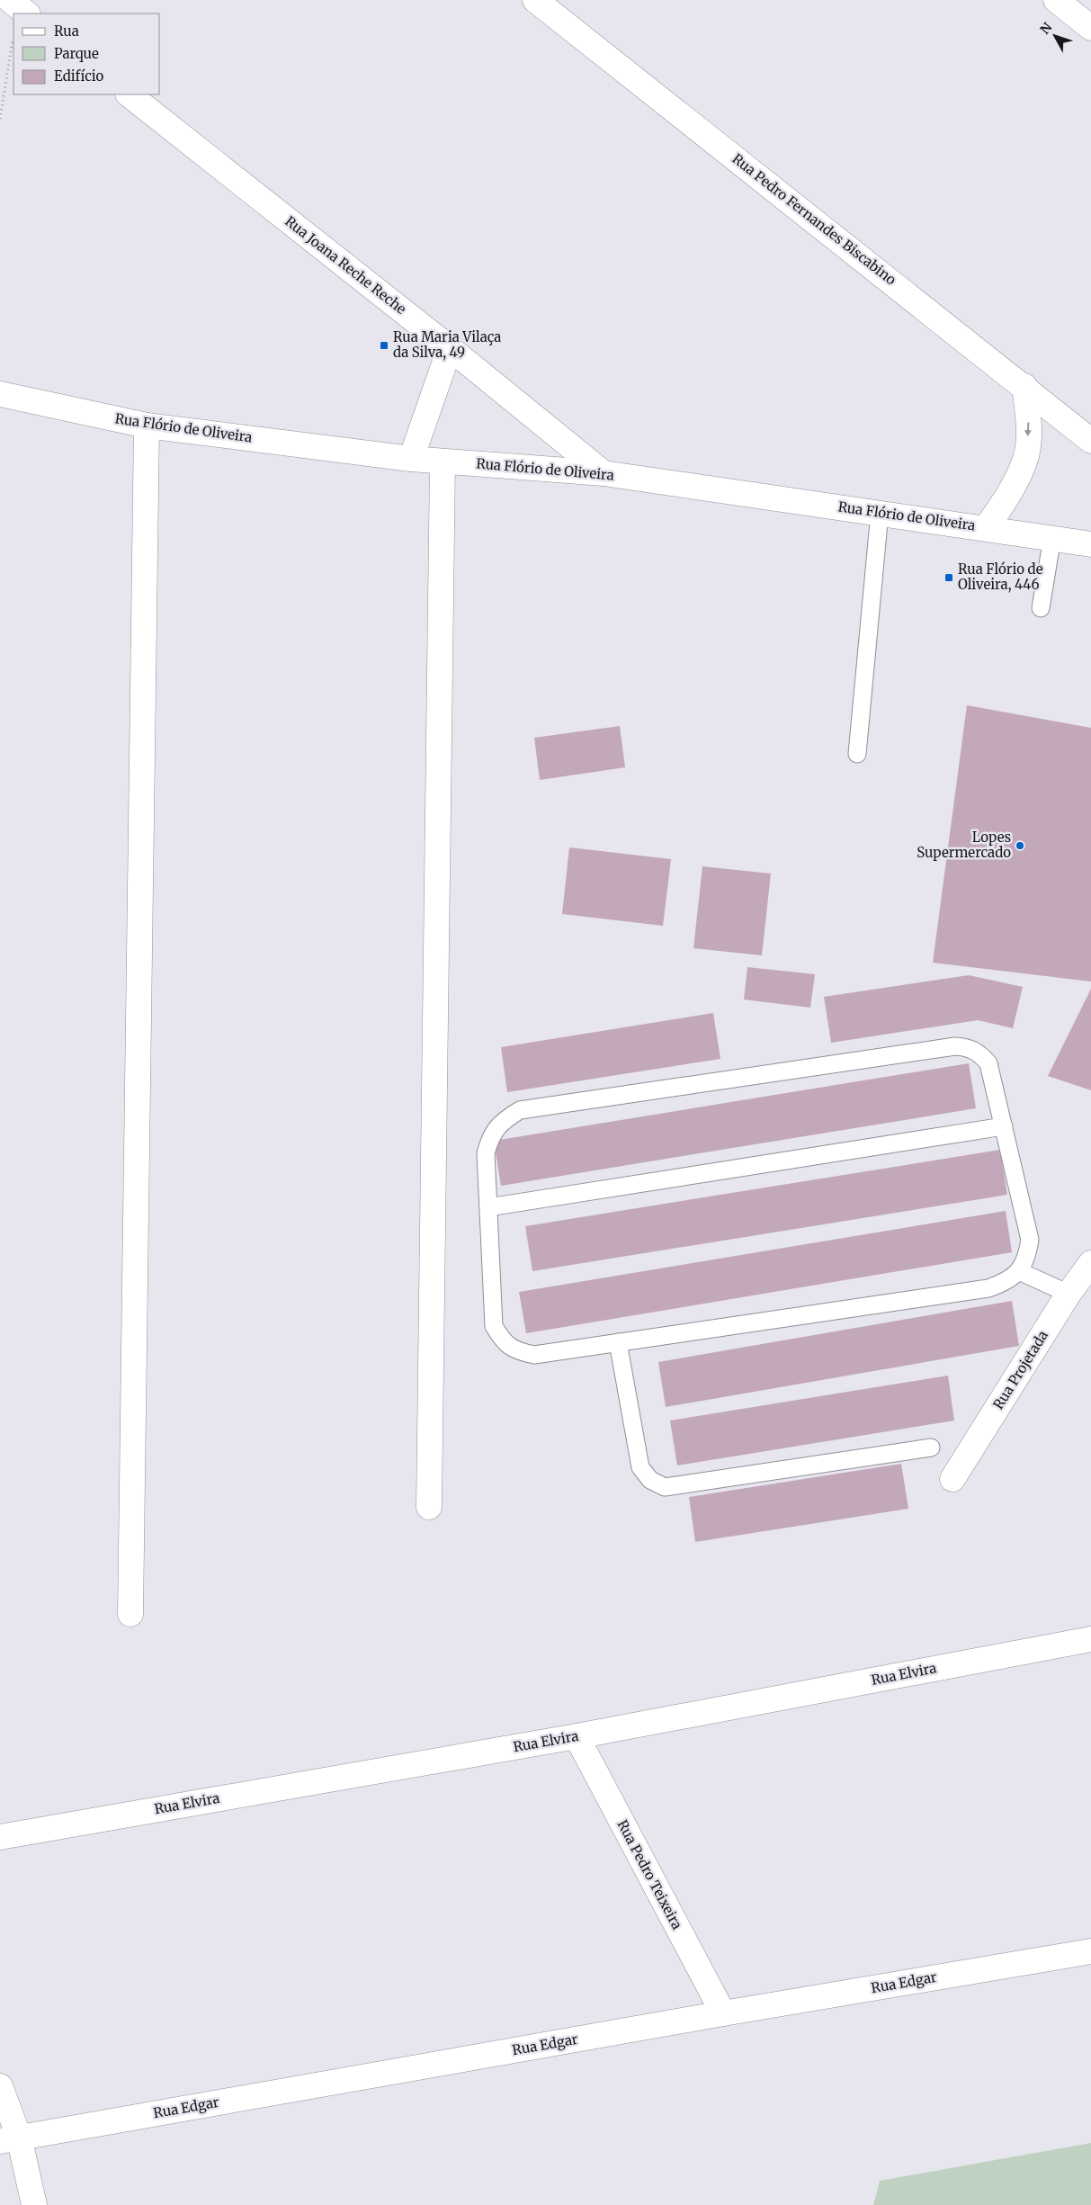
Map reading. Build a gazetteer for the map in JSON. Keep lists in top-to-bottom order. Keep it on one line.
{"streets":{"street":["Rua Pedro Fernandes Biscabino","Rua Joana Reche Reche","Rua Flório de Oliveira","Rua Projetada","Rua Elvira","Rua Pedro Teixeira","Rua Edgar"]},"crossings":[["Rua Joana Reche Reche","Rua Flório de Oliveira"],["Rua Elvira","Rua Pedro Teixeira"],["Rua Pedro Teixeira","Rua Edgar"]],"places":{"transit":["Rua Maria Vilaça da Silva, 49","Rua Flório de Oliveira, 446"],"other":["Lopes Supermercado"]},"legend":["Rua","Parque","Edifício"],"north":"top left"}
